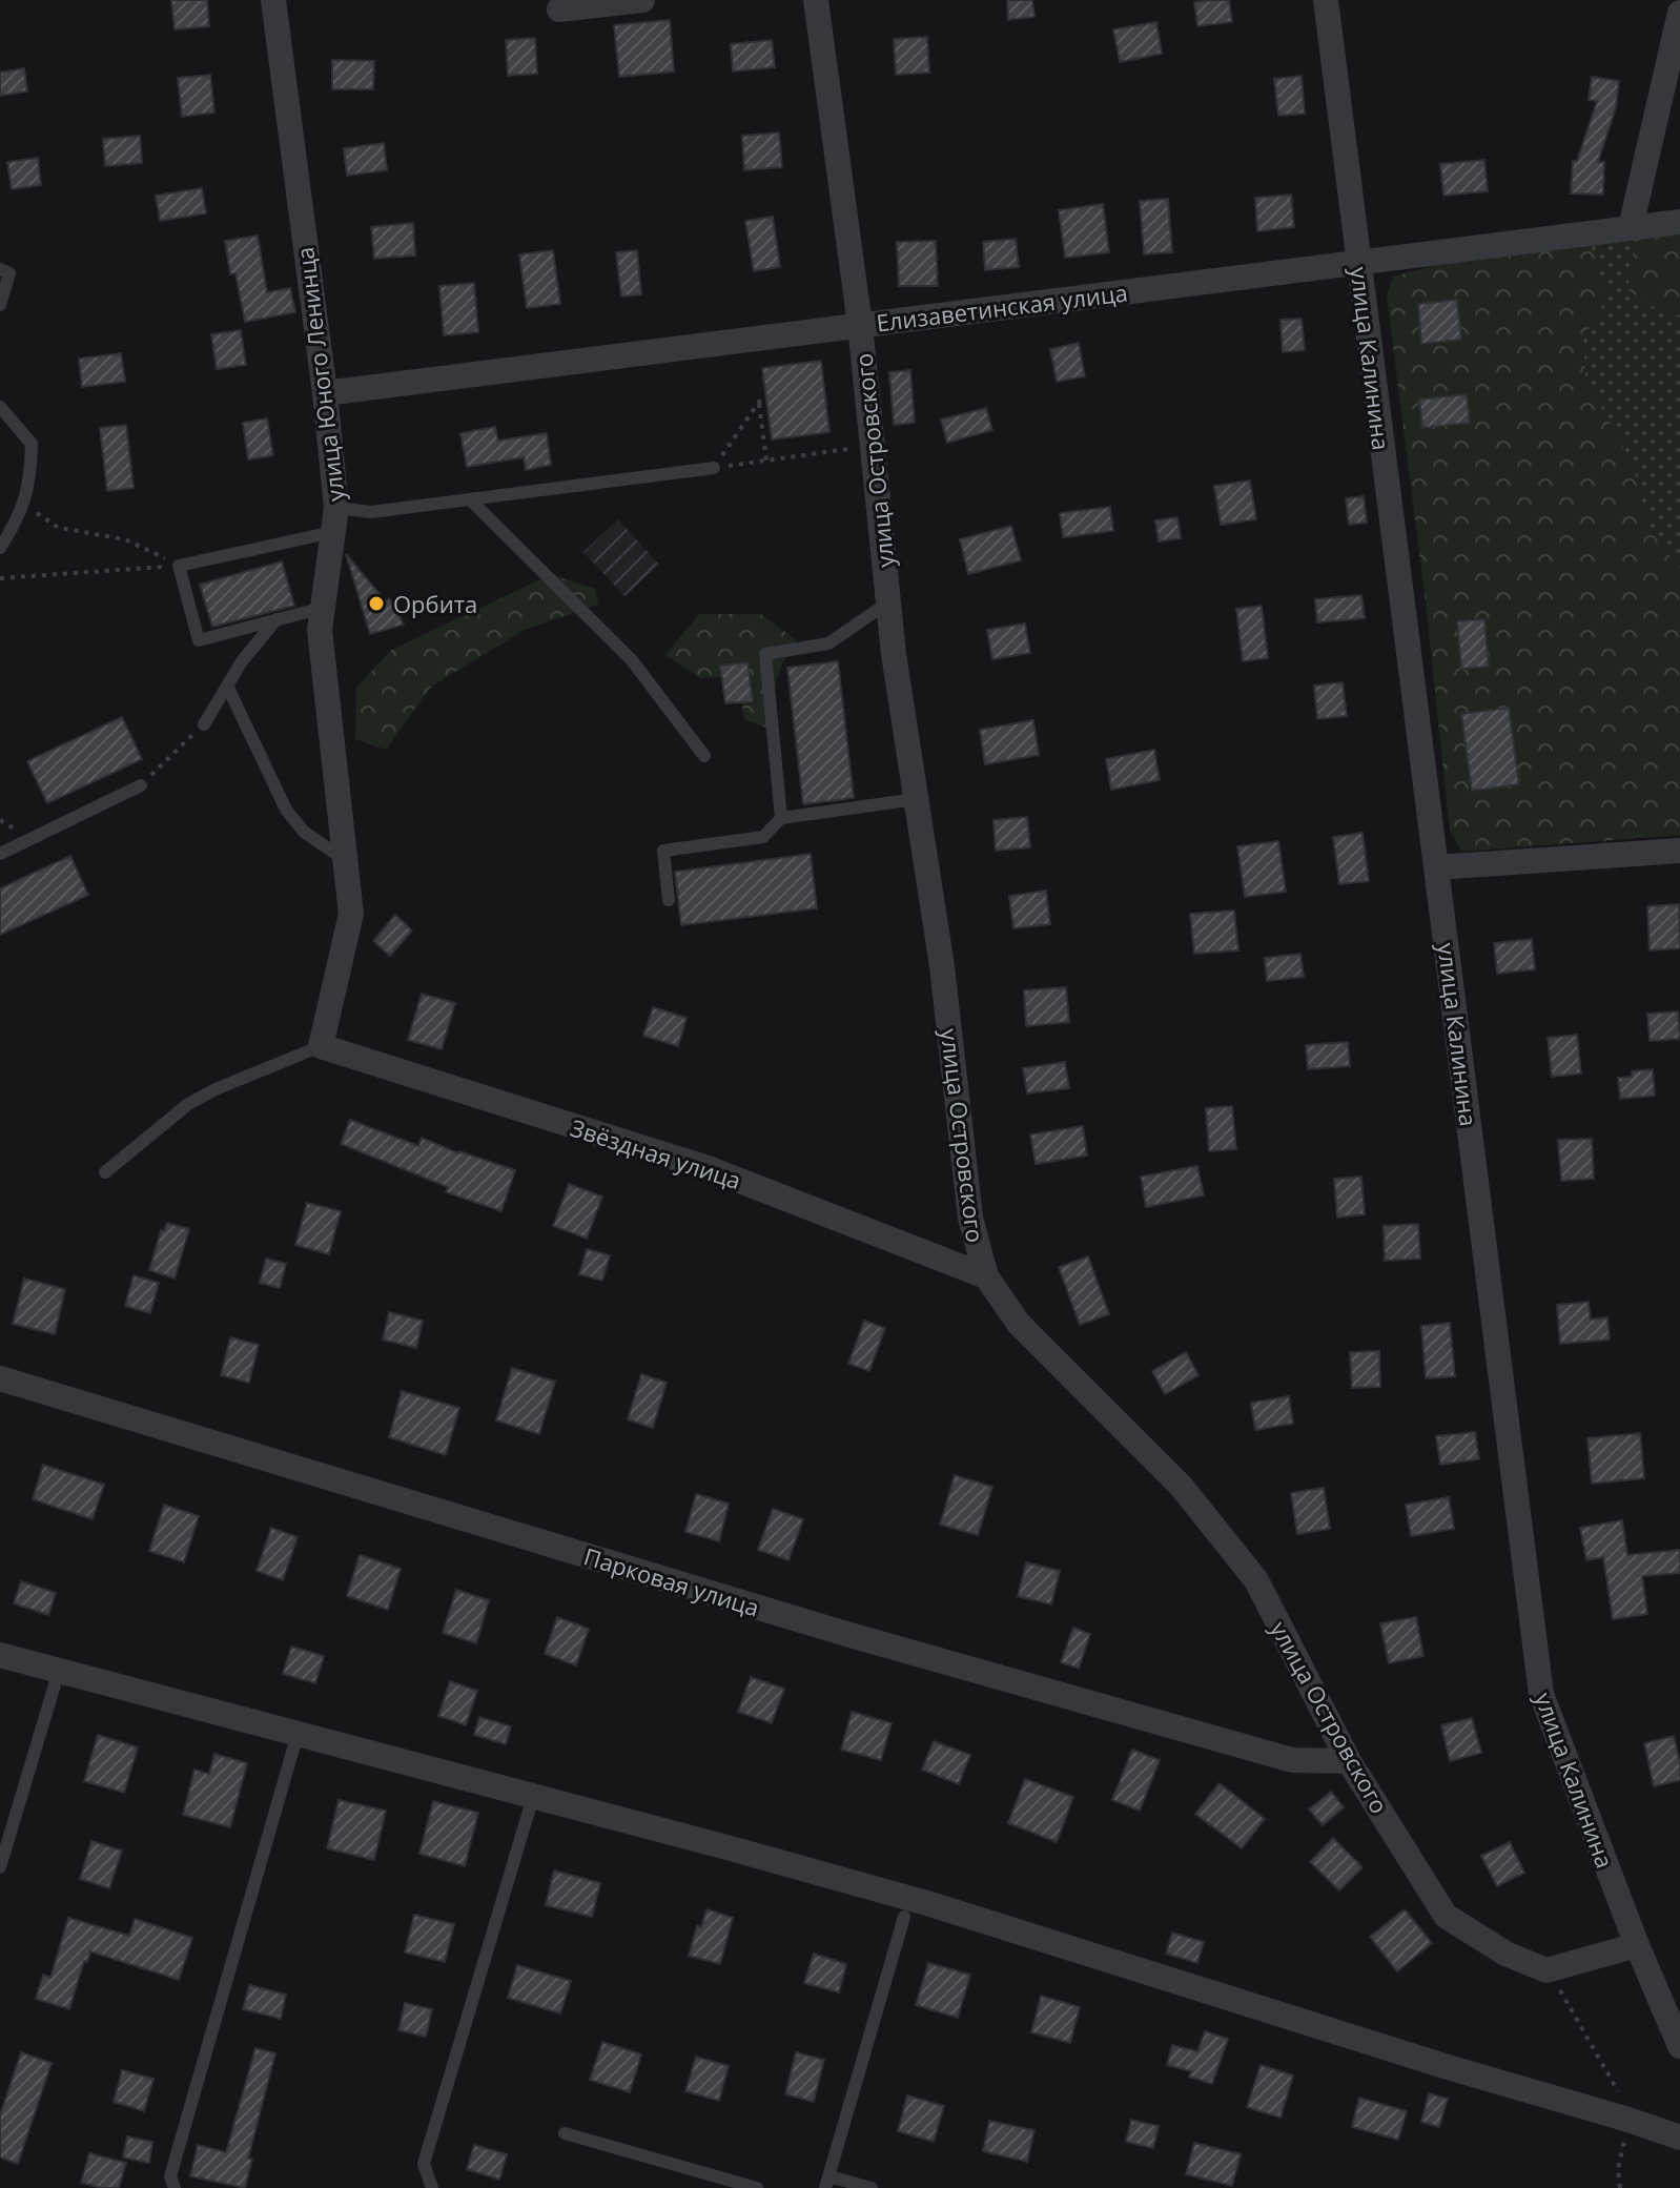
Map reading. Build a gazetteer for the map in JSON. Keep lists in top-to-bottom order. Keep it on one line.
{"streets":{"street":["Елизаветинская улица","улица Калинина","улица Юного Ленинца","улица Островского","Звёздная улица","Парковая улица"]},"crossings":[["Елизаветинская улица","улица Калинина"],["Елизаветинская улица","улица Юного Ленинца"],["Елизаветинская улица","улица Островского"],["улица Юного Ленинца","Звёздная улица"],["улица Островского","Звёздная улица"],["улица Островского","Парковая улица"]],"places":["Орбита"]}
